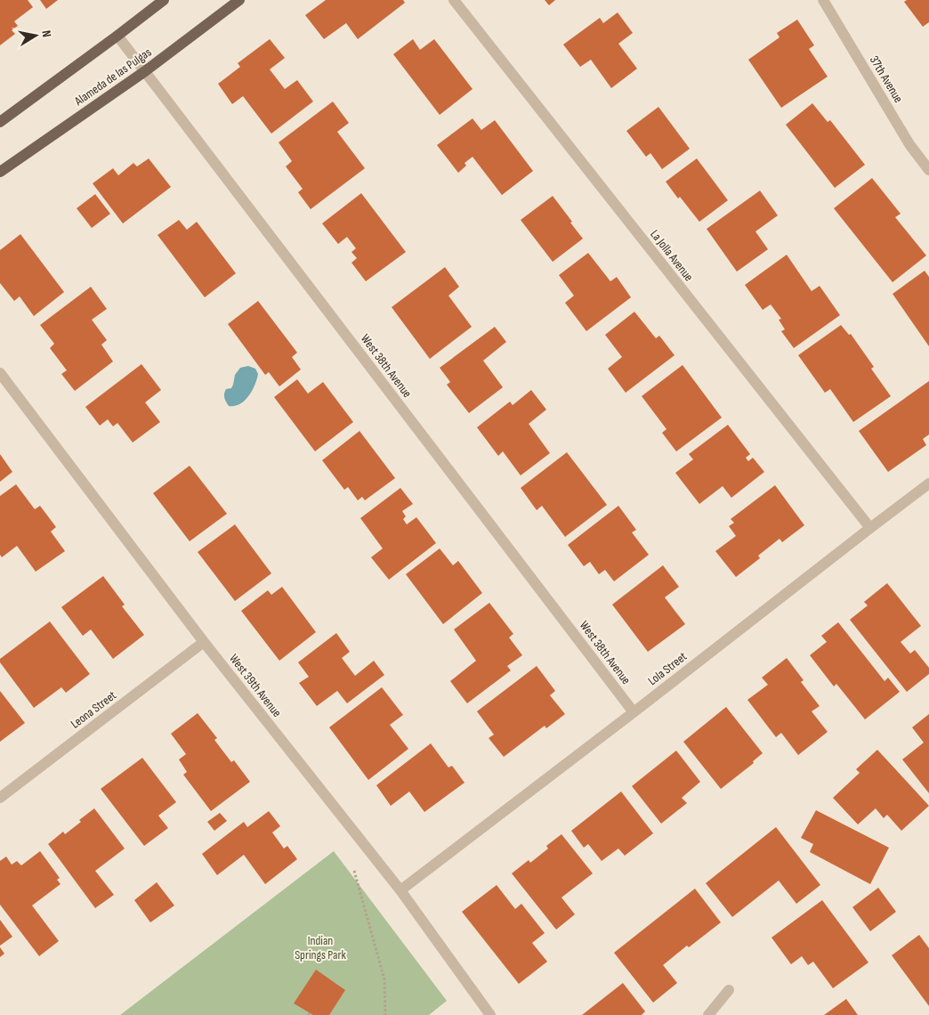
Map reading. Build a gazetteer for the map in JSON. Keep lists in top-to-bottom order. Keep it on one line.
{"streets":{"main road":["Alameda de las Pulgas"],"street":["37th Avenue","La Jolla Avenue","West 38th Avenue","Lola Street","West 39th Avenue","Leona Street"]},"crossings":[["Alameda de las Pulgas","West 38th Avenue"],["La Jolla Avenue","Lola Street"],["West 38th Avenue","Lola Street"],["Lola Street","West 39th Avenue"],["West 39th Avenue","Leona Street"]],"parks":["Indian Springs Park"],"north":"right"}
